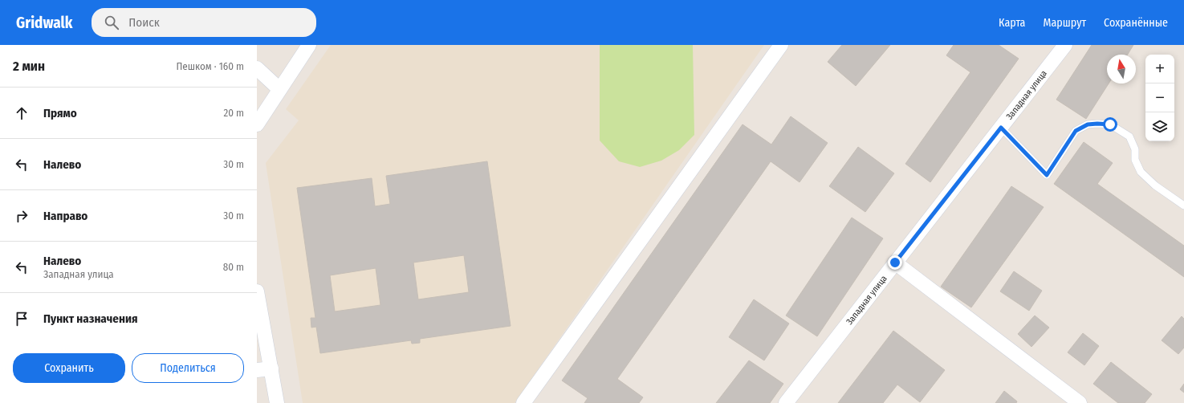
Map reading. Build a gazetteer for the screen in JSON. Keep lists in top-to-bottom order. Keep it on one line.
{"streets":{"street":["Западная улица"]},"north":"top","page":{"header":"Gridwalk","search":"Поиск","nav":["Карта","Маршрут","Сохранённые"],"heading":["2 мин","Пешком · 160 m"],"map_buttons":["+","−"],"list":[["Прямо","20 m"],["Налево","30 m"],["Направо","30 m"],["Налево","Западная улица","80 m"],"Пункт назначения"],"buttons":["Сохранить","Поделиться"]}}
